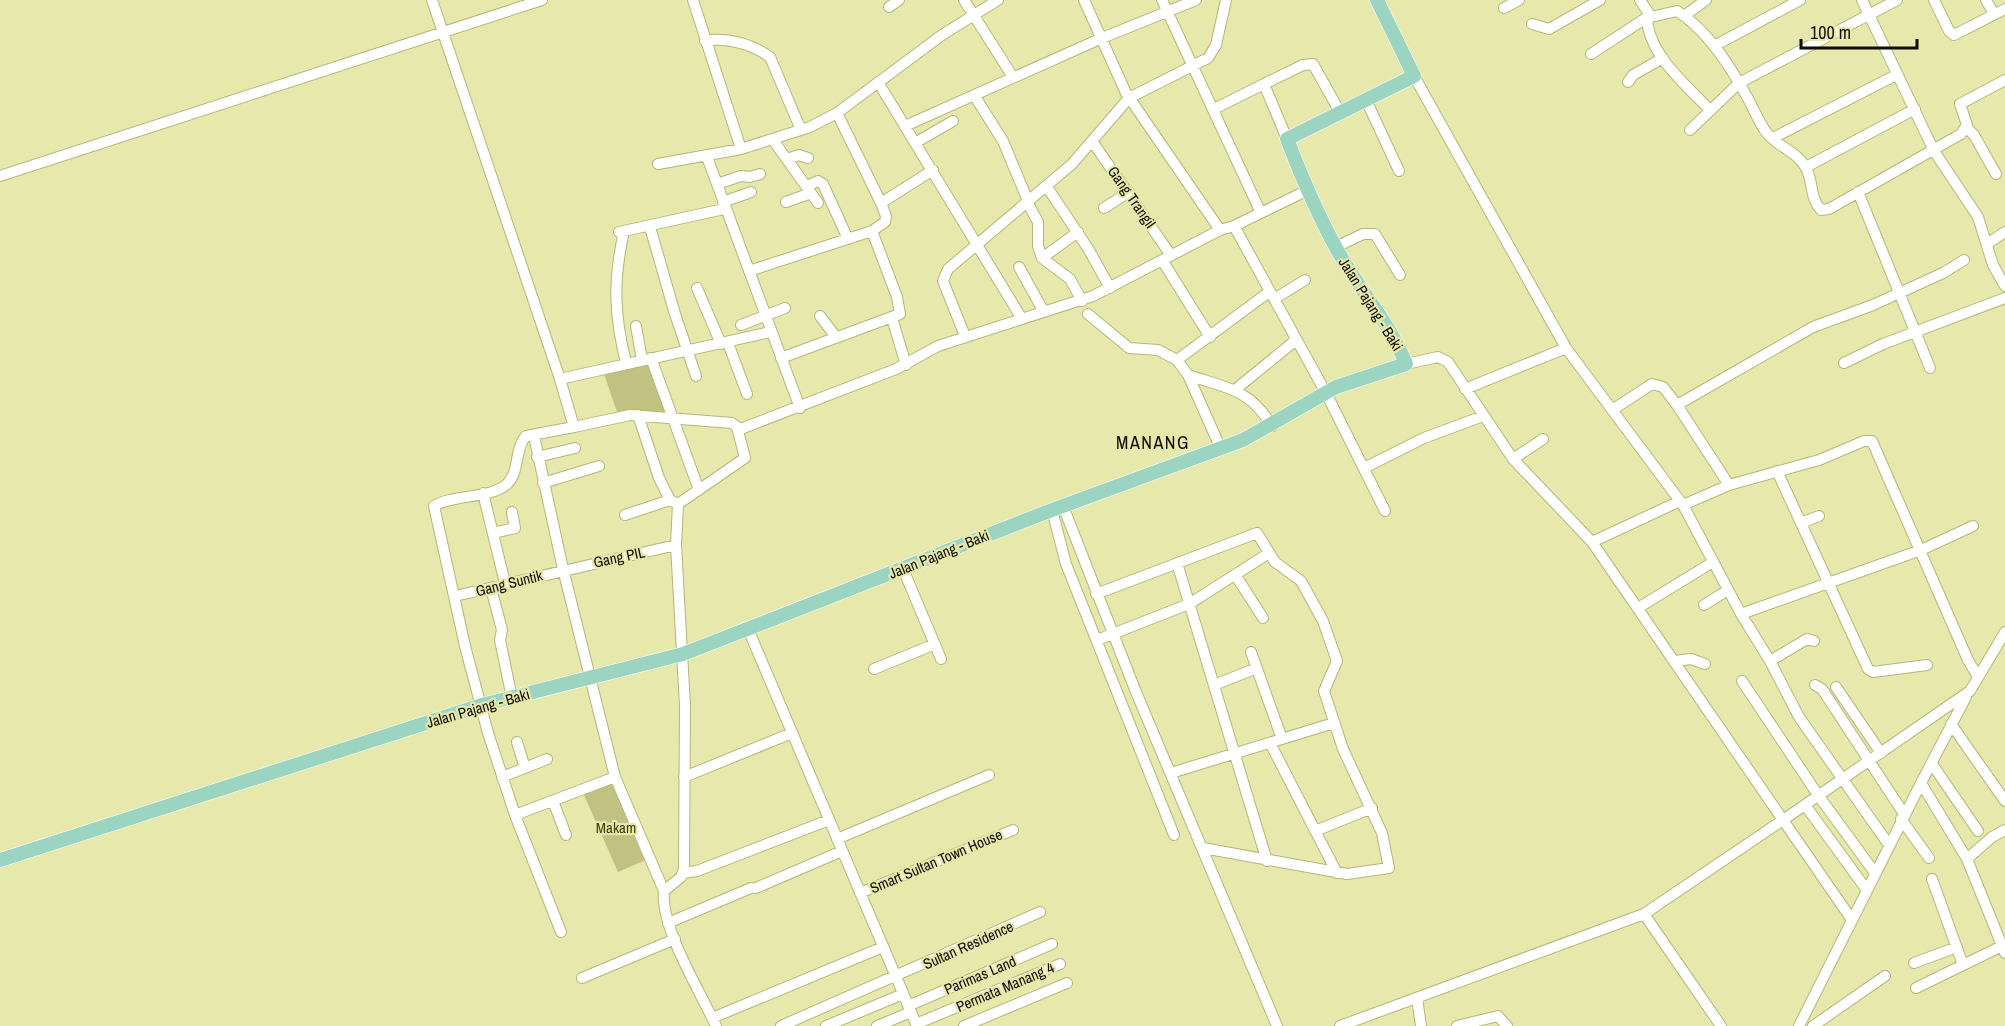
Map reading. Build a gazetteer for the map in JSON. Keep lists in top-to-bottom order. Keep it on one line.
{"streets":{"main road":["Jalan Pajang - Baki"],"street":["Gang Trangil","Gang PIL","Gang Suntik","Smart Sultan Town House","Sultan Residence","Parimas Land","Permata Manang 4"]},"crossings":[["Gang PIL","Gang Suntik"]],"districts":["MANANG"],"parks":["Makam"],"scale_bar":"100 m"}
